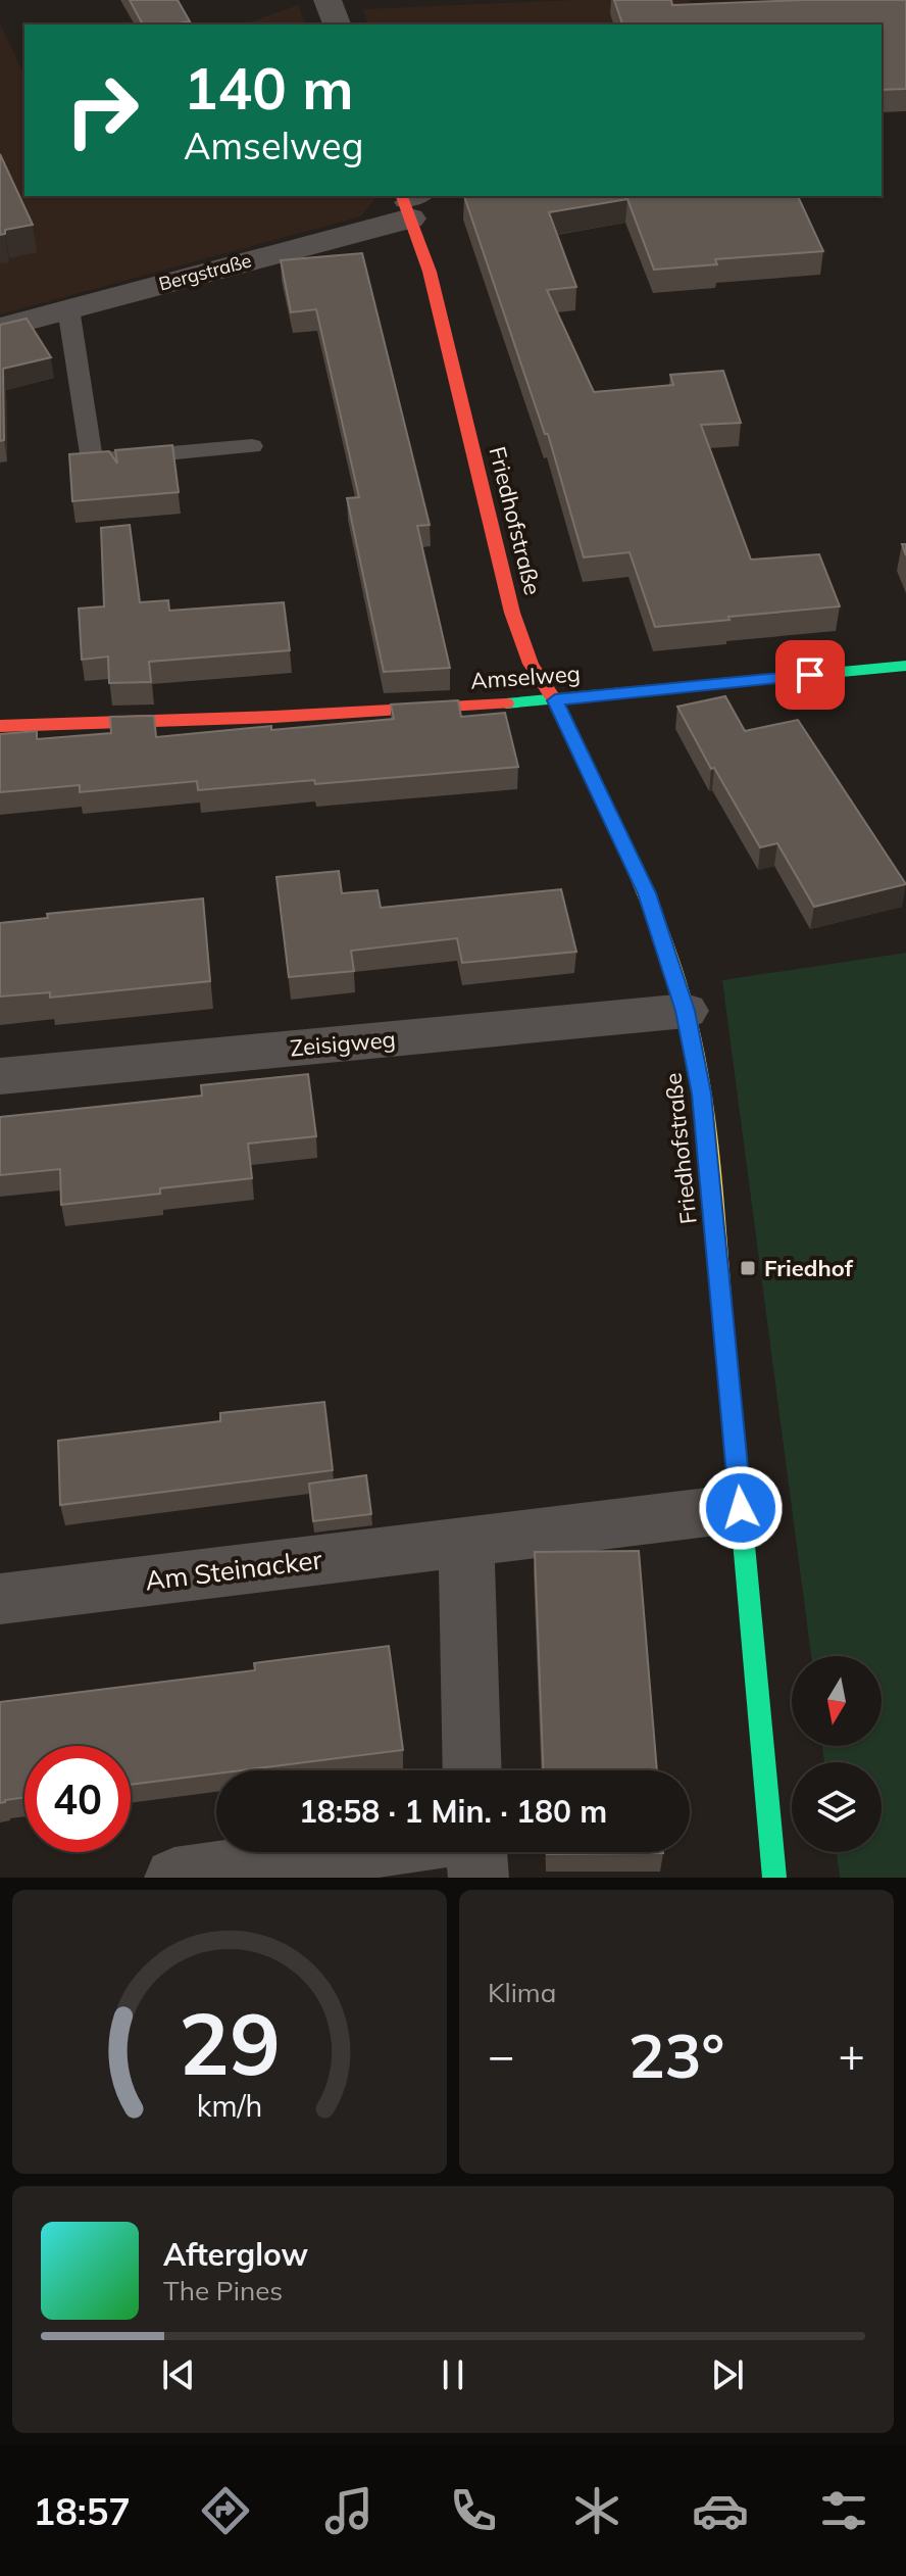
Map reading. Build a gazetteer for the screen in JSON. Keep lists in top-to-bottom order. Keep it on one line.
{"streets":{"street":["Bergstraße","Friedhofstraße","Amselweg","Zeisigweg","Am Steinacker"]},"crossings":[["Bergstraße","Friedhofstraße"],["Friedhofstraße","Amselweg"],["Friedhofstraße","Zeisigweg"],["Friedhofstraße","Am Steinacker"]],"places":{"transit":["Friedhof"]},"north":"bottom","page":{"turn":["140 m","Amselweg"],"limit":"40","trip":"18:58 · 1 Min. · 180 m","tile":"Klima","heat":["−","23°","+"],"song":["Afterglow","The Pines"],"tabs":"18:57","gauge":["29","km/h"]}}
